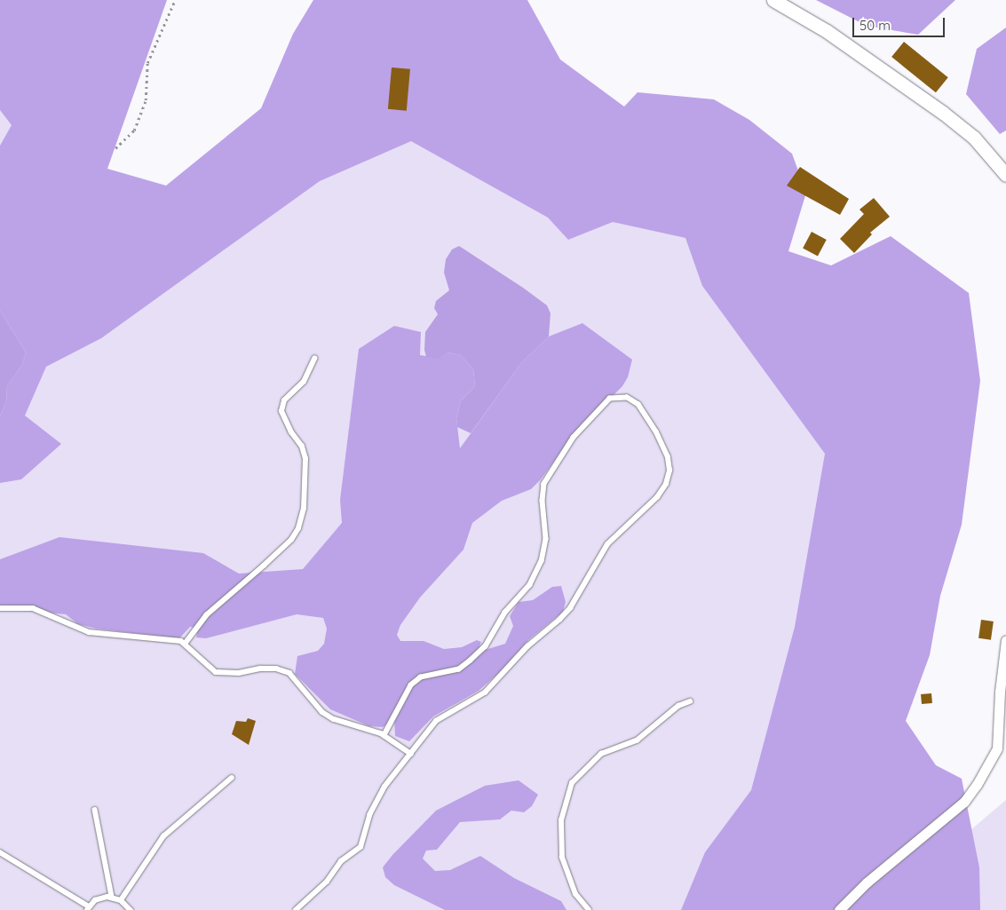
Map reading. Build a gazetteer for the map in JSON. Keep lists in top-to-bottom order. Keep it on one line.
{"scale_bar":"50 m"}
